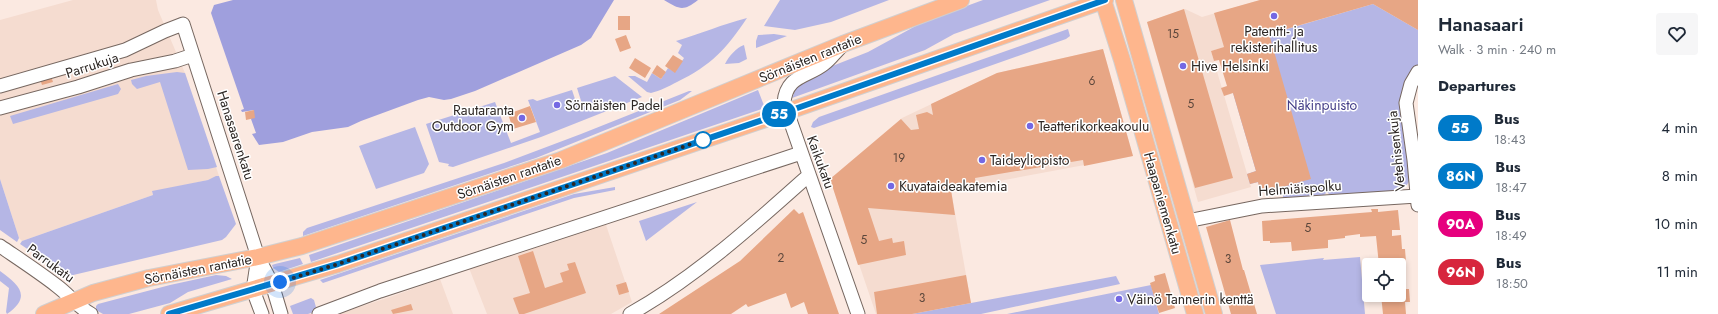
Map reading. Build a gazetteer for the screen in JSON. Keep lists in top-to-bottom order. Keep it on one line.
{"streets":{"main road":["Sörnäisten rantatie","Haapaniemenkatu"],"street":["Parrukuja","Hanasaarenkatu","Vetehisenkuja","Kaikukatu","Helmiäispolku","Parrukatu"]},"crossings":[["Sörnäisten rantatie","Hanasaarenkatu"],["Sörnäisten rantatie","Kaikukatu"],["Sörnäisten rantatie","Haapaniemenkatu"],["Sörnäisten rantatie","Parrukatu"],["Parrukuja","Hanasaarenkatu"],["Vetehisenkuja","Helmiäispolku"],["Helmiäispolku","Haapaniemenkatu"]],"parks":["Näkinpuisto"],"places":["Patentti- ja rekisterihallitus","Hive Helsinki","Sörnäisten Padel","Rautaranta Outdoor Gym","Teatterikorkeakoulu","Taideyliopisto","Kuvataideakatemia","Väinö Tannerin kenttä"],"lines":["bus line 55"],"house_numbers":["15","6","5","19","5","5","2","3","3"],"page":{"on_map":"55","heading":[["Hanasaari","Walk · 3 min · 240 m"],"Departures"],"list":[{"mark":"55","name":"Bus","note":"18:43","value":"4 min"},{"mark":"86N","name":"Bus","note":"18:47","value":"8 min"},{"mark":"90A","name":"Bus","note":"18:49","value":"10 min"},{"mark":"96N","name":"Bus","note":"18:50","value":"11 min"}]}}
